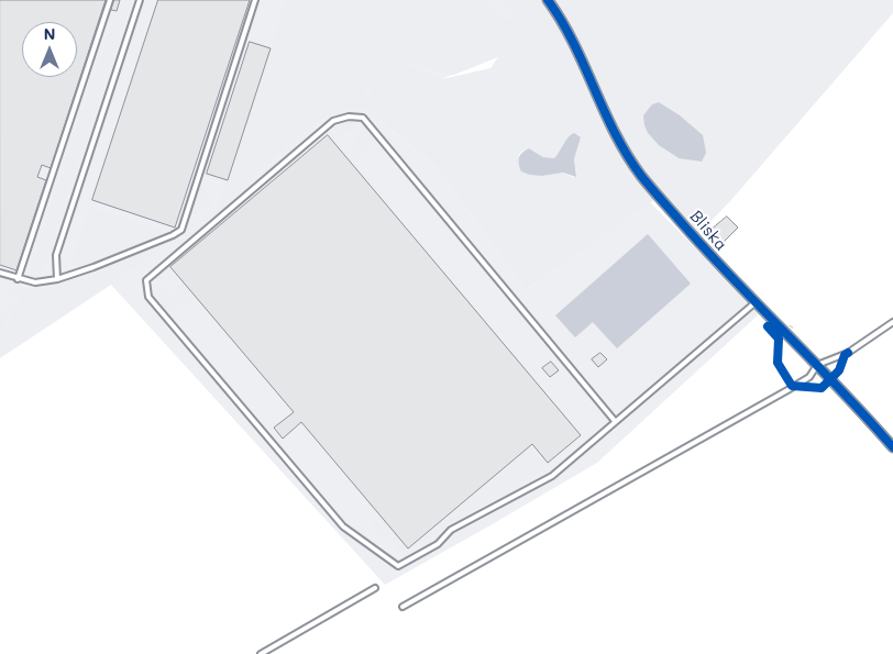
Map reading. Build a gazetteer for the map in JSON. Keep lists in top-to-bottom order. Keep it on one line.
{"streets":{"street":["Bliska"]},"north":"top"}
